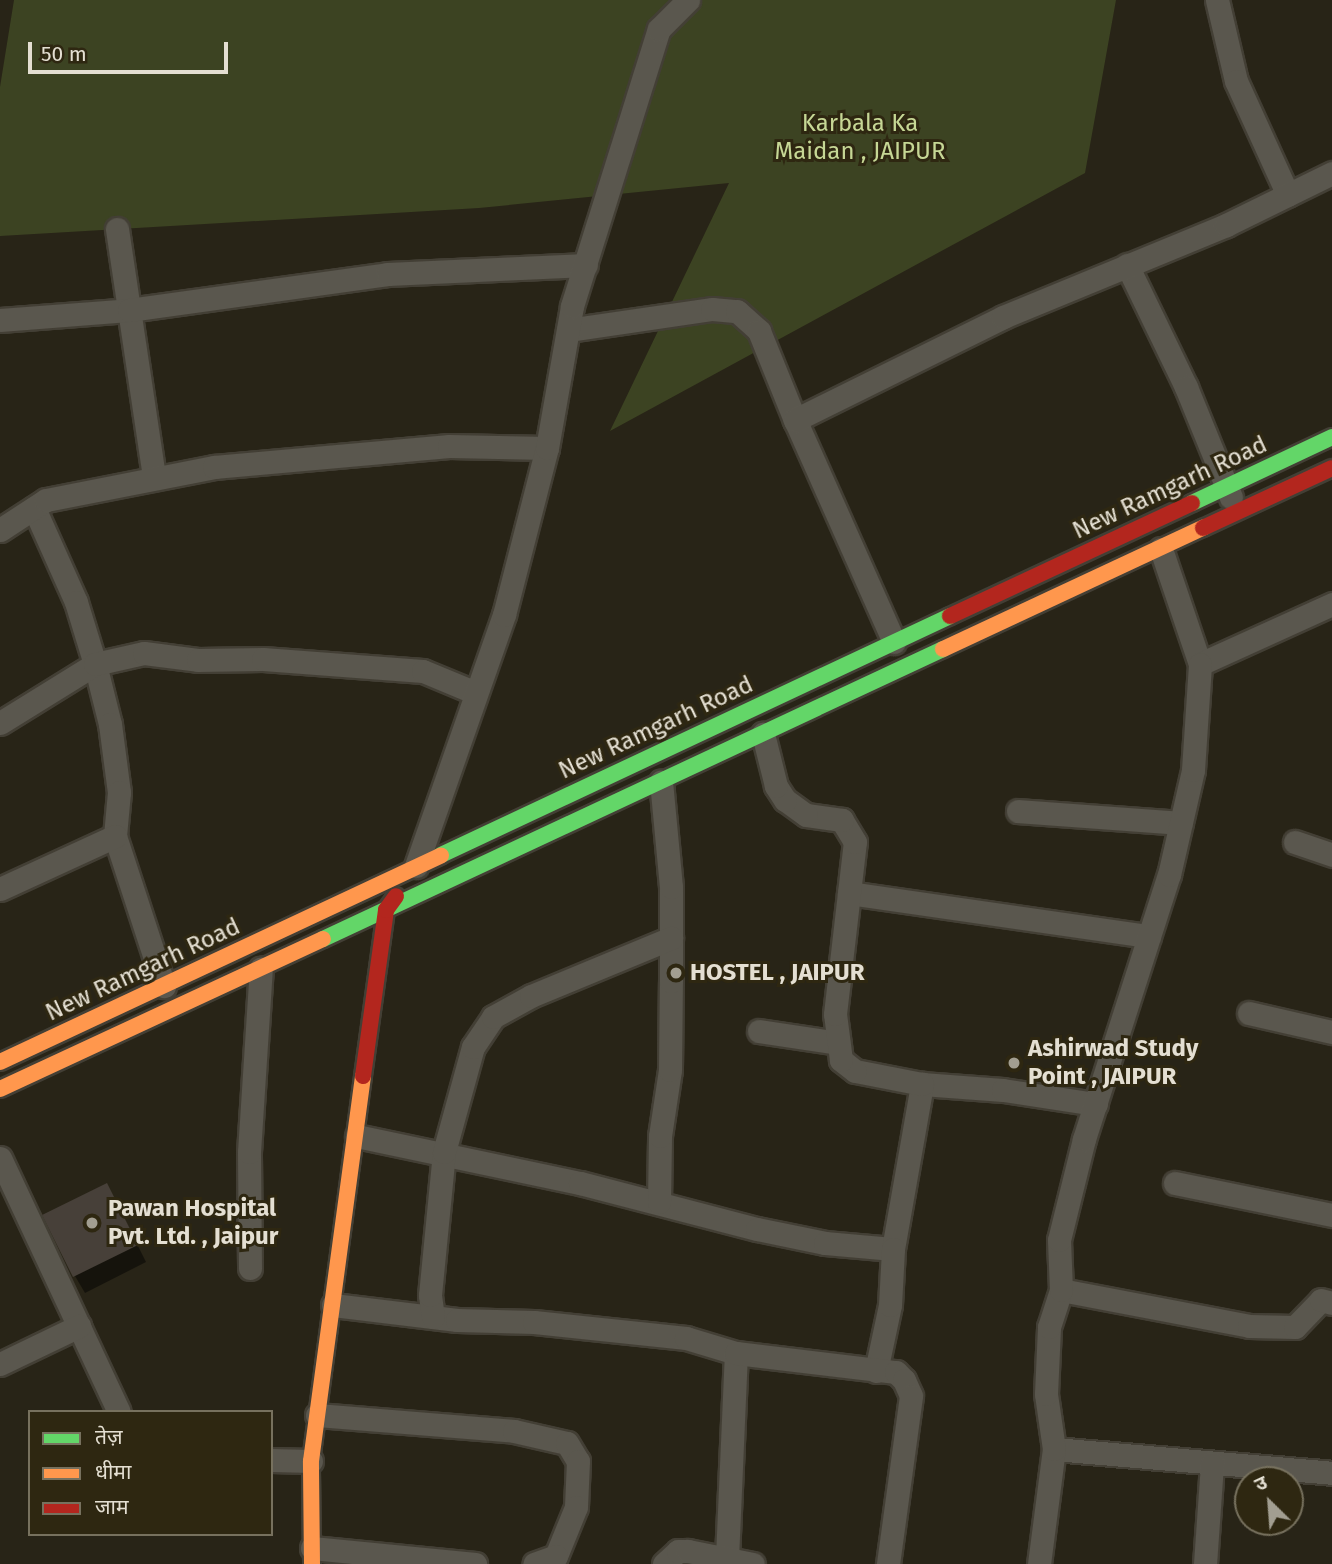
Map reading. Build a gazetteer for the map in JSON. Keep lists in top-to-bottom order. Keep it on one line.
{"streets":{"street":["New Ramgarh Road"]},"parks":["Karbala Ka Maidan , JAIPUR"],"places":["HOSTEL , JAIPUR","Ashirwad Study Point , JAIPUR","Pawan Hospital Pvt. Ltd. , Jaipur"],"legend":["तेज़","धीमा","जाम"],"scale_bar":"50 m","north":"top left"}
